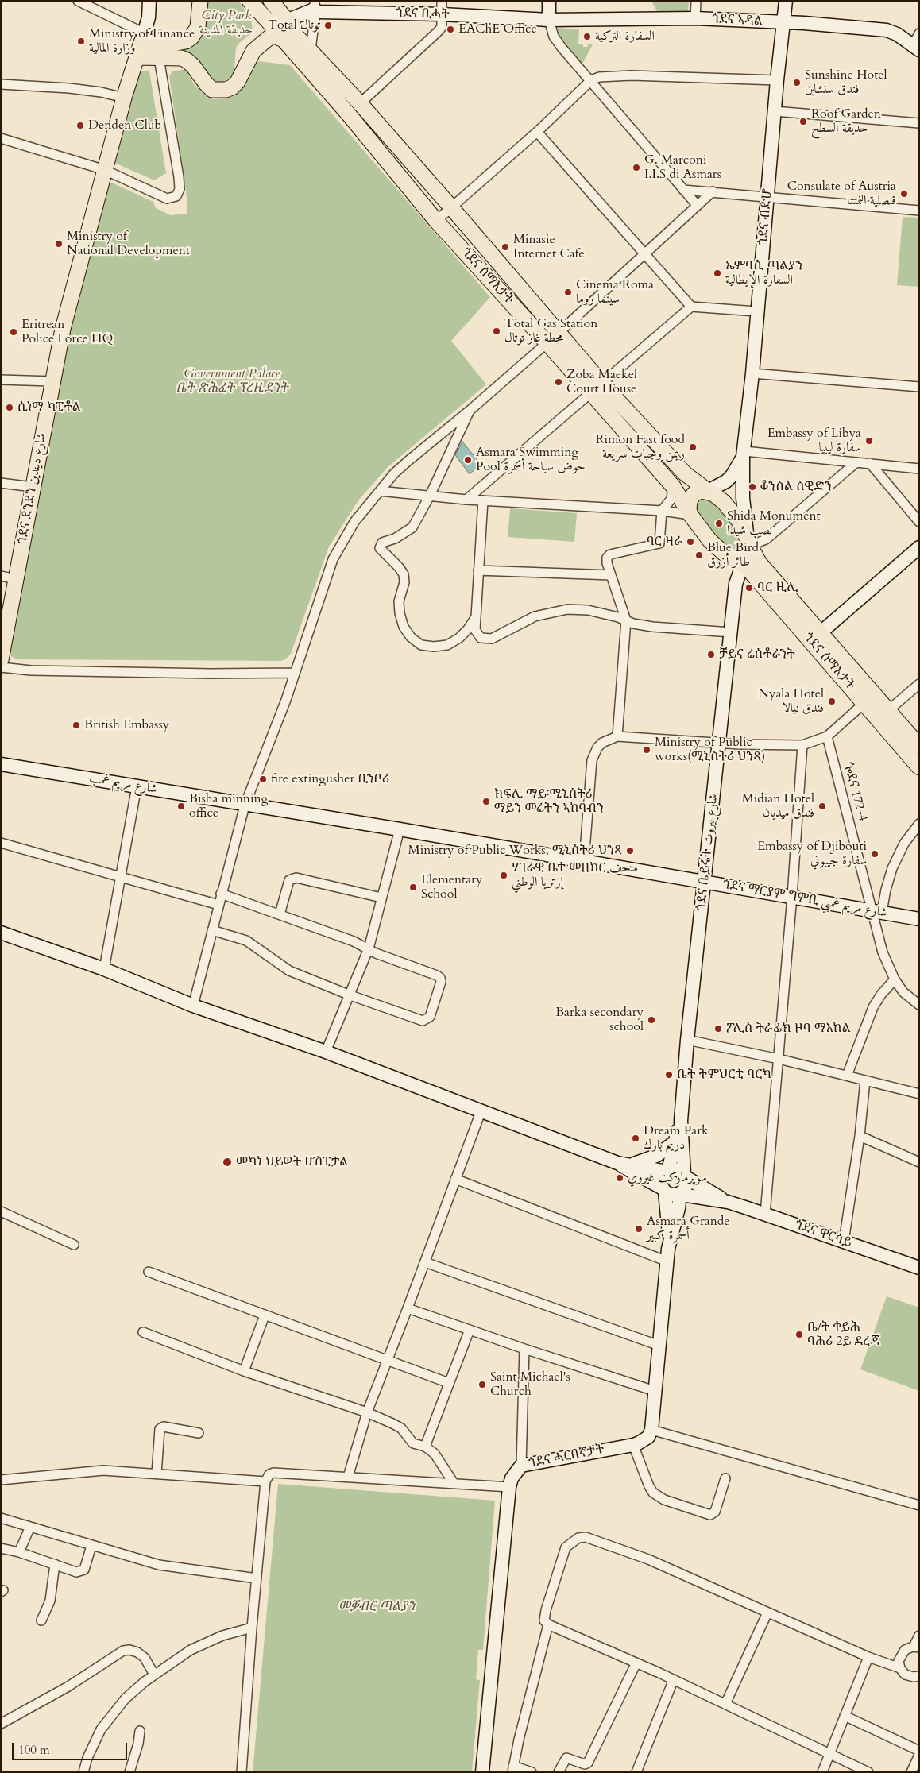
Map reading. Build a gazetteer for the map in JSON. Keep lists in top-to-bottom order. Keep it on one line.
{"streets":{"main road":["ጎደና ቢሓት","ጎደና ኣዳል","ጎደና ብድሆ","ጎደና ሰማእታት","ጎደና ደንደን شارع ديندين","شارع مريم غمب","ጎደና ቤይሩት شارع بيروت","ጎደና ማርያም ግምቢ شارع مريم غمبي","ጎደና ዋርሳይ","ጎደና ሓርበኛታት"],"street":["ጐደና 172-4"]},"crossings":[["ጎደና ቢሓት","ጎደና ኣዳል"],["ጎደና ቢሓት","ጎደና ሰማእታት"],["ጎደና ኣዳል","ጎደና ብድሆ"],["ጎደና ብድሆ","ጎደና ሰማእታት"],["شارع مريم غمب","ጎደና ማርያም ግምቢ شارع مريم غمبي"],["ጐደና 172-4","ጎደና ማርያም ግምቢ شارع مريم غمبي"],["ጎደና ቤይሩት شارع بيروت","ጎደና ማርያም ግምቢ شارع مريم غمبي"]],"parks":["City Park حديقة المدينة","Government Palace ቤት ጽሕፈት ፕረዚደንት","መቓብር ጣልያን"],"places":["Total توتال","EAChE Office","السفارة التركية","Ministry of Finance وزارة المالية","Sunshine Hotel فندق سنشاين","Roof Garden حديقة السطح","Denden Club","G. Marconi I.I.S di Asmars","Consulate of Austria قنصلية النمسا","Ministry of National Development","Minasie Internet Cafe","ኤምባሲ ጣልያን السفارة الإيطالية","Cinema Roma سينما روما","Total Gas Station محطة غاز توتال","Eritrean Police Force HQ","Zoba Maekel Court House","ሲነማ ካፒቶል","Embassy of Libya سفارة ليبيا","Rimon Fast food ريمن وجبات سريعة","Asmara Swimming Pool حوض سباحة أسمرة","ቆንስል ስዊድን","Shida Monument نصب شيدا","ባር ዛራ","Blue Bird طائر أزرق","ባር ዚሊ","ቻይና ሬስቶራንት","Nyala Hotel فندق نيالا","British Embassy","Ministry of Public works(ሚኒስትሪ ህንጻ)","fire extingusher ቢንቦሪ","ክፍሊ ማይ፡ሚኒስትሪ ማይን መሬትን ኣከባብን","Bisha minning office","Midian Hotel فندق ميديان","Ministry of Public Works, ሚኒስትሪ ህንጻ","Embassy of Djibouti سفارة جيبوتي","ሃገራዊ ቤተ መዘክር متحف إرتريا الوطني","Elementary School","Barka secondary school","ፖሊስ ትራፊክ ዞባ ማእከል","ቤት ትምህርቲ ባርካ","Dream Park دريم بارك","መካነ ህይወት ሆስፒታል","سوپرمارکت غيروي","Asmara Grande أسمرة كبير","ቤ/ት ቀይሕ ባሕሪ 2ይ ደረጃ","Saint Michael's Church"],"scale_bar":"100 m"}
